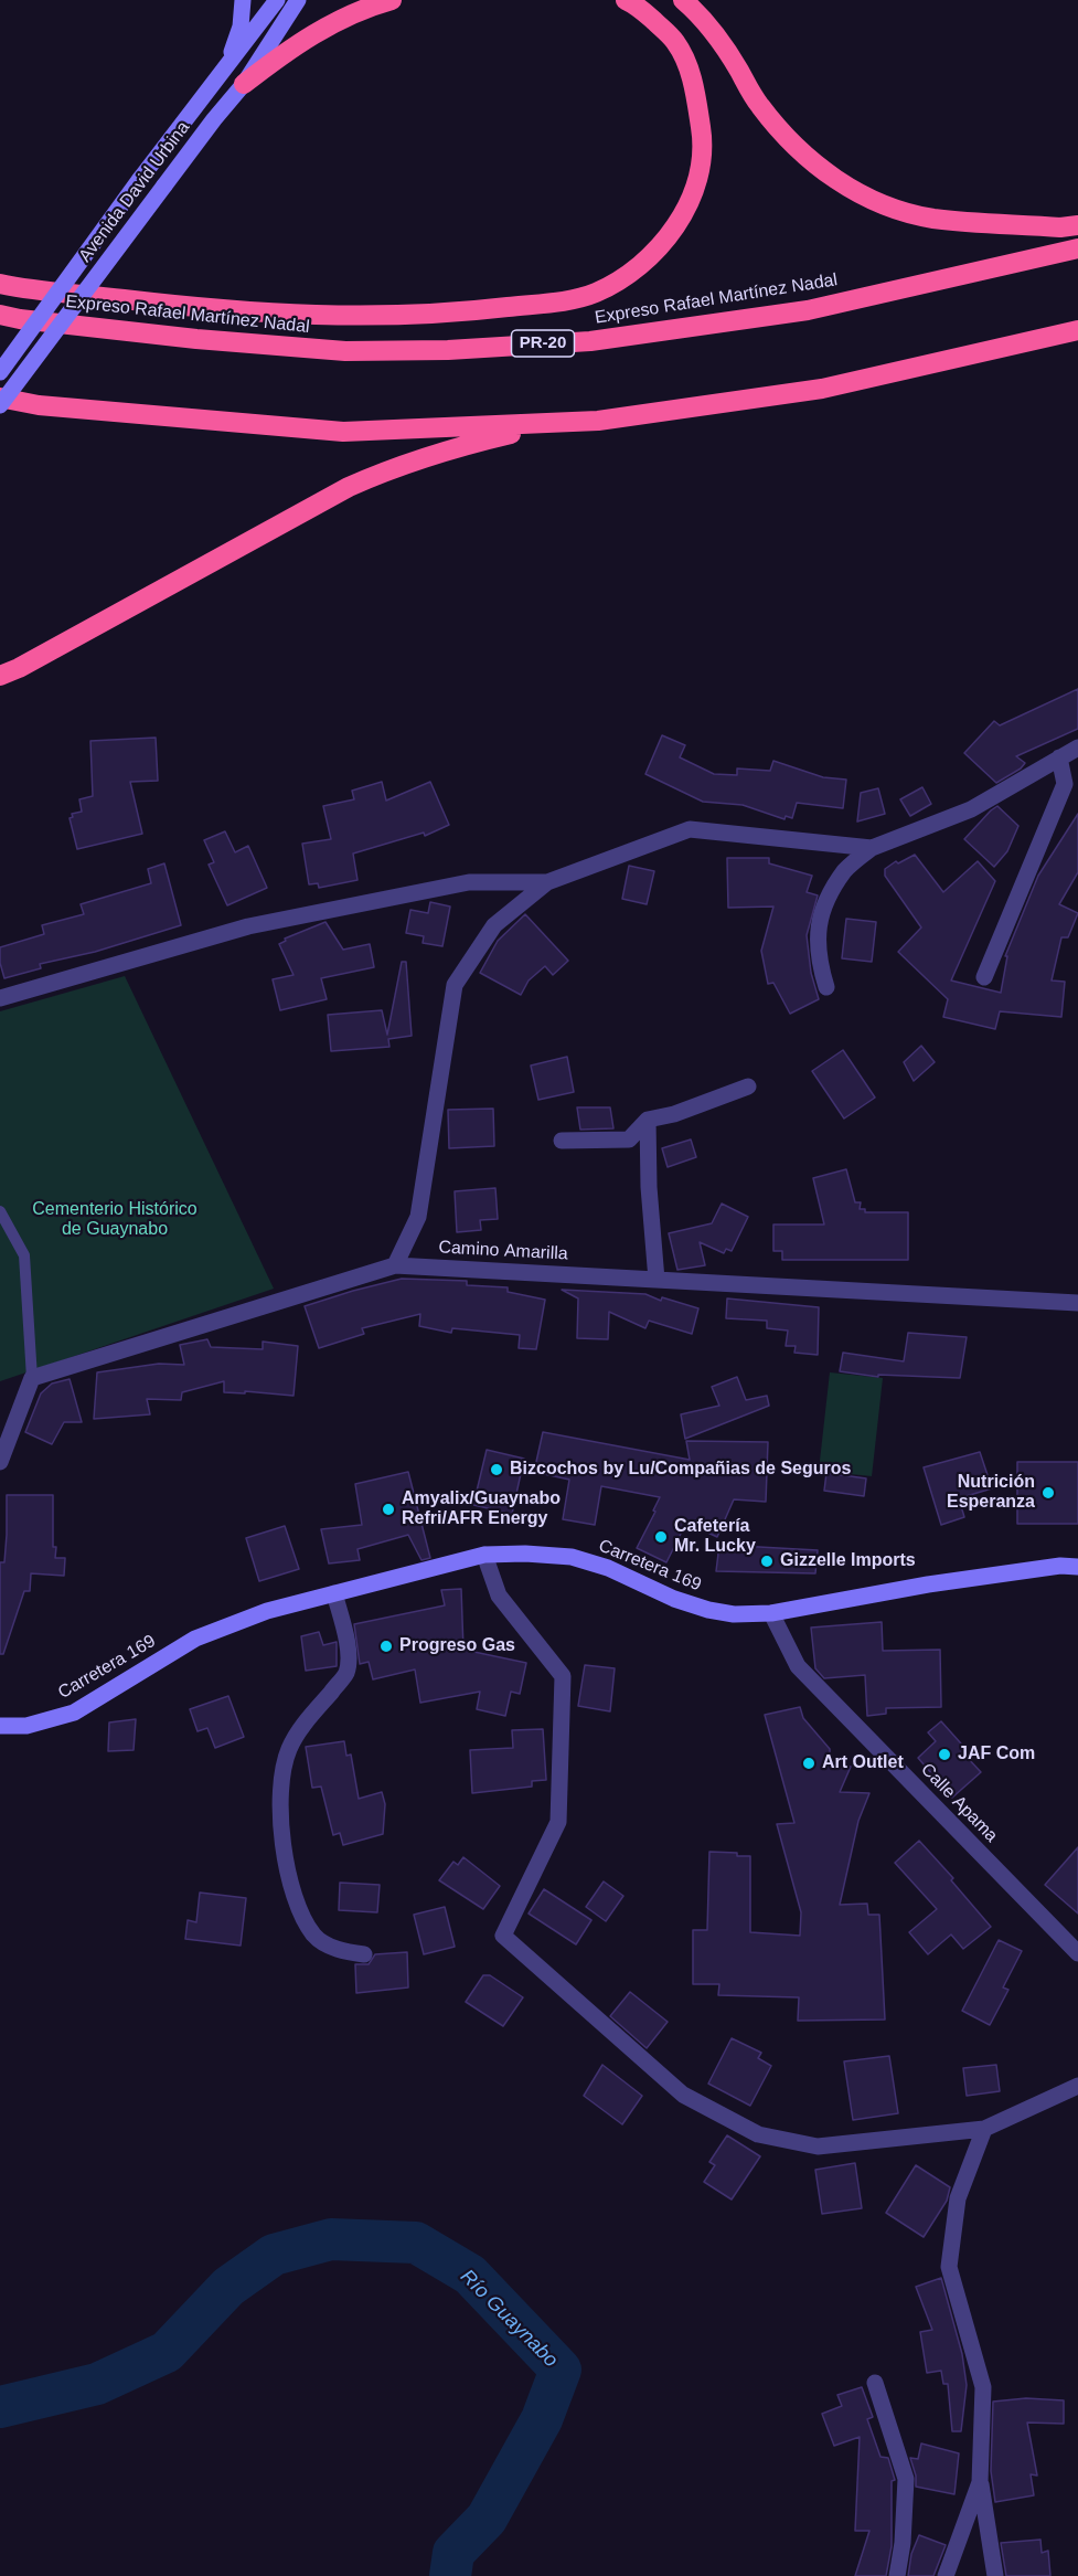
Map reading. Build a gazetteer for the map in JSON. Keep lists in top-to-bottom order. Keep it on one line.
{"streets":{"highway":["Expreso Rafael Martínez Nadal","PR-20"],"street":["Avenida David Urbina","Camino Amarilla","Carretera 169","Calle Apama"]},"crossings":[["Carretera 169","Calle Apama"]],"water":["Río Guaynabo"],"parks":["Cementerio Histórico de Guaynabo"],"places":["Bizcochos by Lu/Compañias de Seguros","Nutrición Esperanza","Amyalix/Guaynabo Refri/AFR Energy","Cafetería Mr. Lucky","Gizzelle Imports","Progreso Gas","JAF Com","Art Outlet"]}
